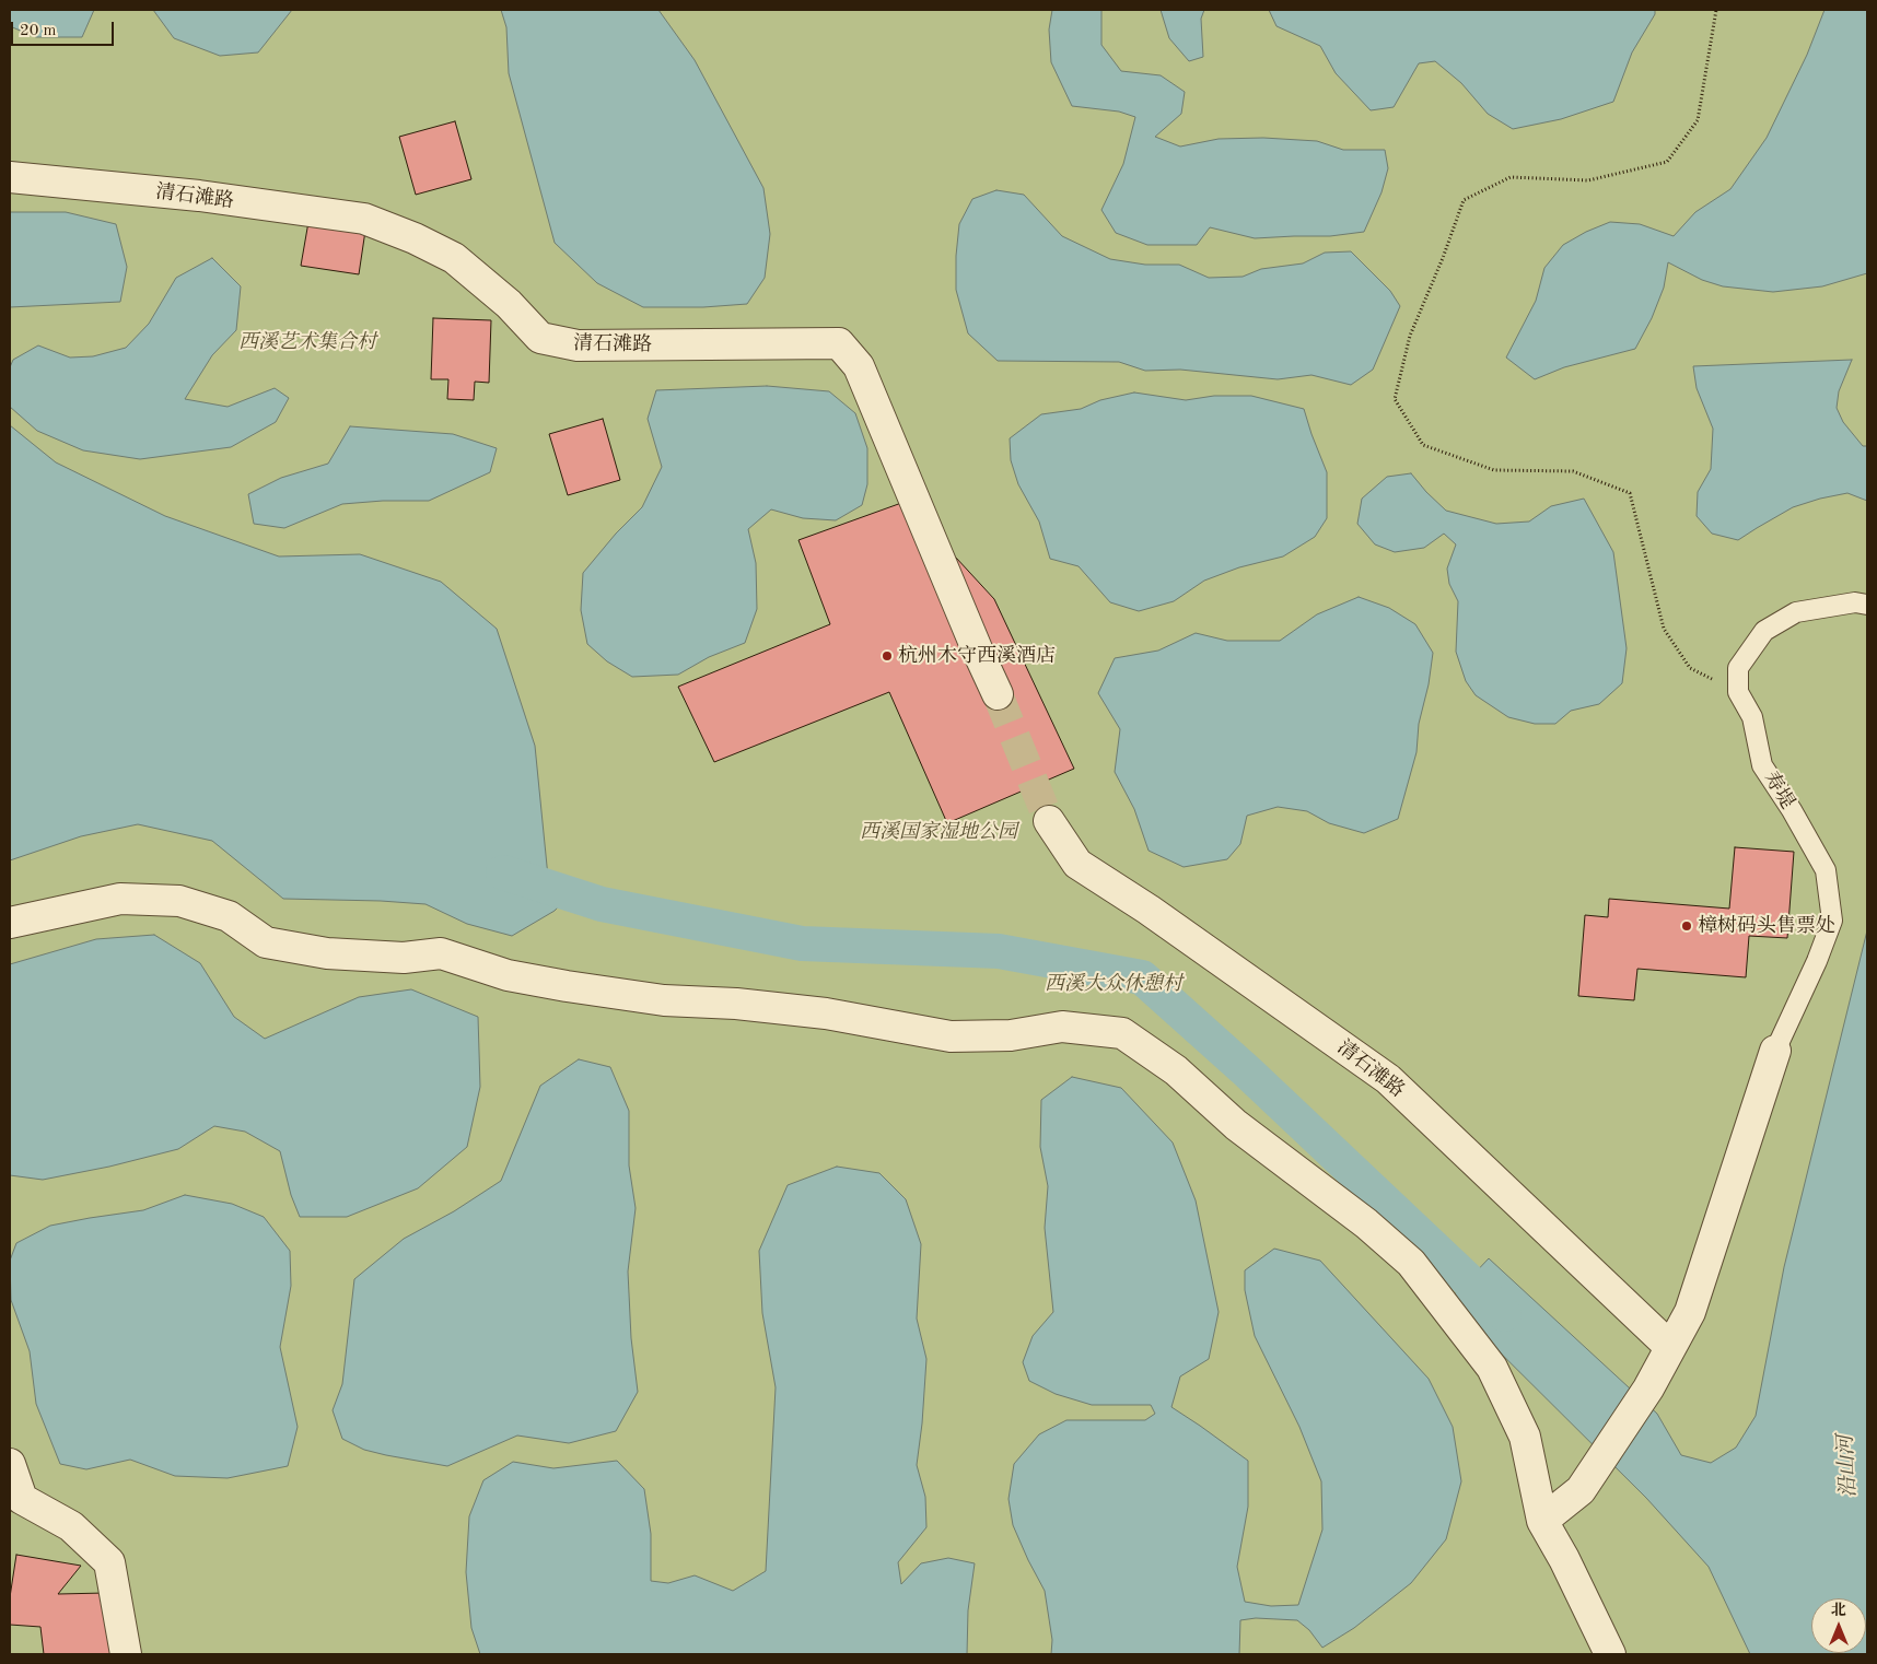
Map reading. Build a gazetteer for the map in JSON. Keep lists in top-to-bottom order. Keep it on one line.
{"streets":{"street":["清石滩路"],"lane":["寿堤"]},"water":["沿山河"],"parks":["西溪艺术集合村","西溪国家湿地公园","西溪大众休憩村"],"places":["杭州木守西溪酒店","樟树码头售票处"],"scale_bar":"20 m","north":"top"}
